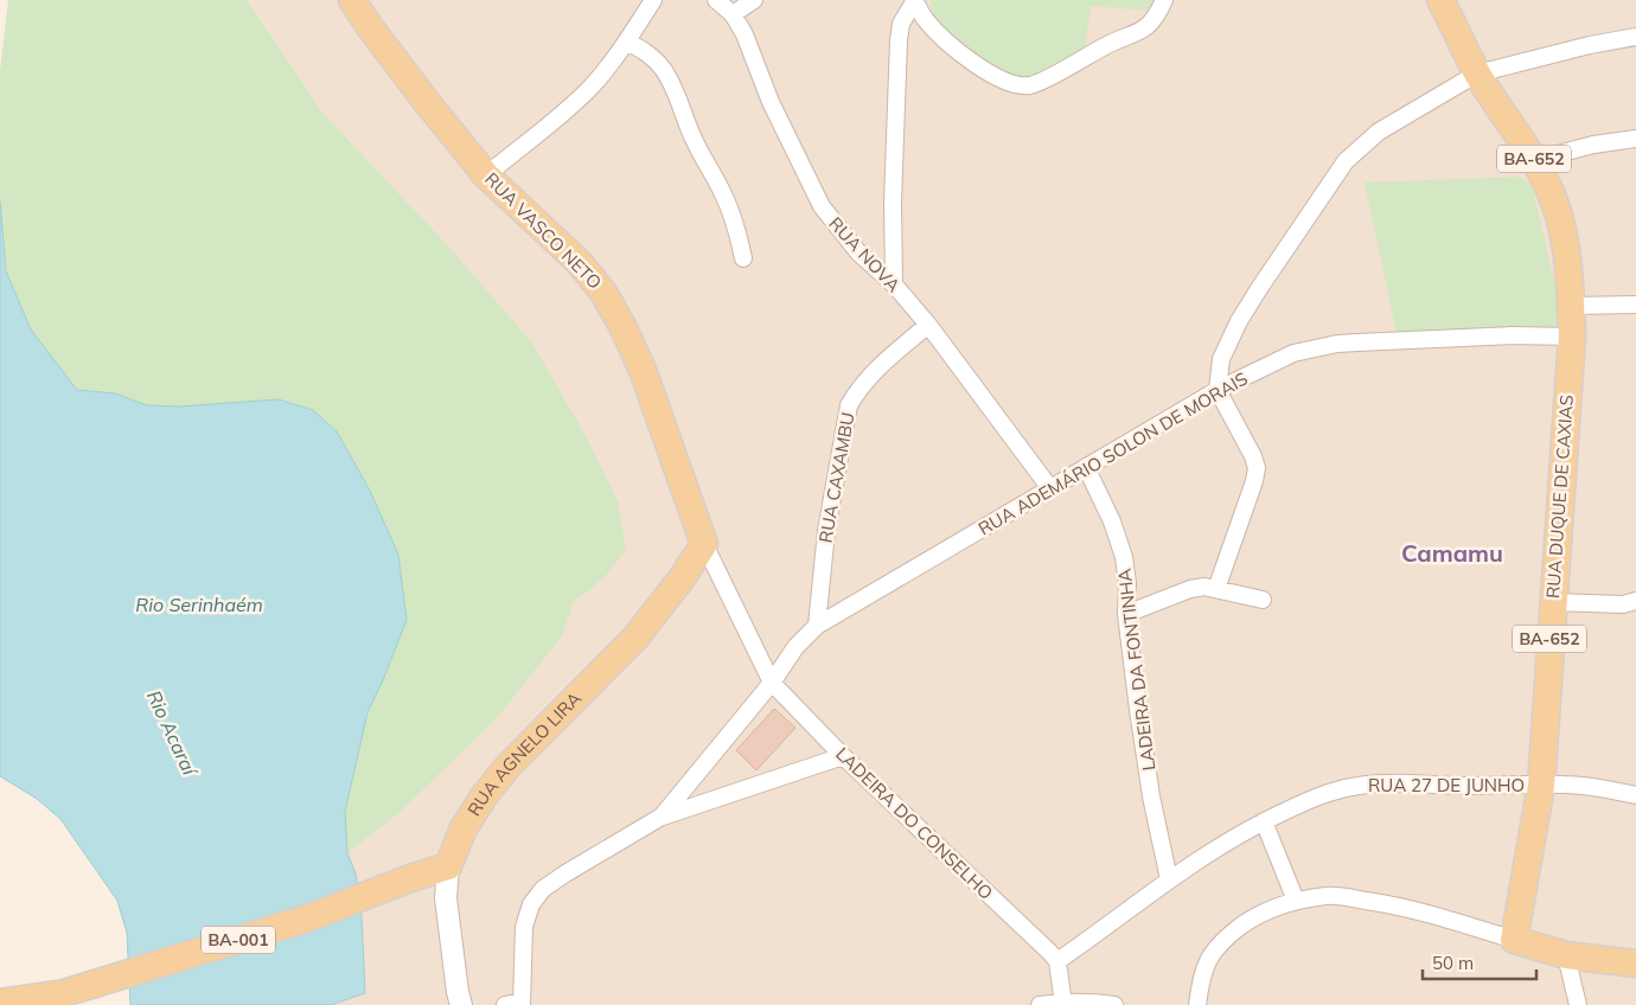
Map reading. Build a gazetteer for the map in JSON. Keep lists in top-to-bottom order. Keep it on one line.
{"streets":{"main road":["BA-652","RUA VASCO NETO","RUA DUQUE DE CAXIAS","RUA AGNELO LIRA","BA-001"],"street":["RUA NOVA","RUA ADEMÁRIO SOLON DE MORAIS","RUA CAXAMBU","LADEIRA DA FONTINHA","RUA 27 DE JUNHO","LADEIRA DO CONSELHO"]},"crossings":[["BA-652","RUA ADEMÁRIO SOLON DE MORAIS"],["BA-652","RUA DUQUE DE CAXIAS"],["RUA VASCO NETO","RUA ADEMÁRIO SOLON DE MORAIS"],["RUA VASCO NETO","RUA AGNELO LIRA"],["RUA VASCO NETO","LADEIRA DO CONSELHO"],["RUA NOVA","RUA ADEMÁRIO SOLON DE MORAIS"],["RUA NOVA","RUA CAXAMBU"],["RUA ADEMÁRIO SOLON DE MORAIS","RUA CAXAMBU"],["RUA ADEMÁRIO SOLON DE MORAIS","RUA DUQUE DE CAXIAS"],["RUA ADEMÁRIO SOLON DE MORAIS","LADEIRA DA FONTINHA"],["RUA ADEMÁRIO SOLON DE MORAIS","LADEIRA DO CONSELHO"],["RUA DUQUE DE CAXIAS","RUA 27 DE JUNHO"],["LADEIRA DA FONTINHA","RUA 27 DE JUNHO"],["RUA AGNELO LIRA","BA-001"],["RUA 27 DE JUNHO","LADEIRA DO CONSELHO"]],"districts":["Camamu"],"water":["Rio Serinhaém","Rio Acaraí"],"scale_bar":"50 m"}
